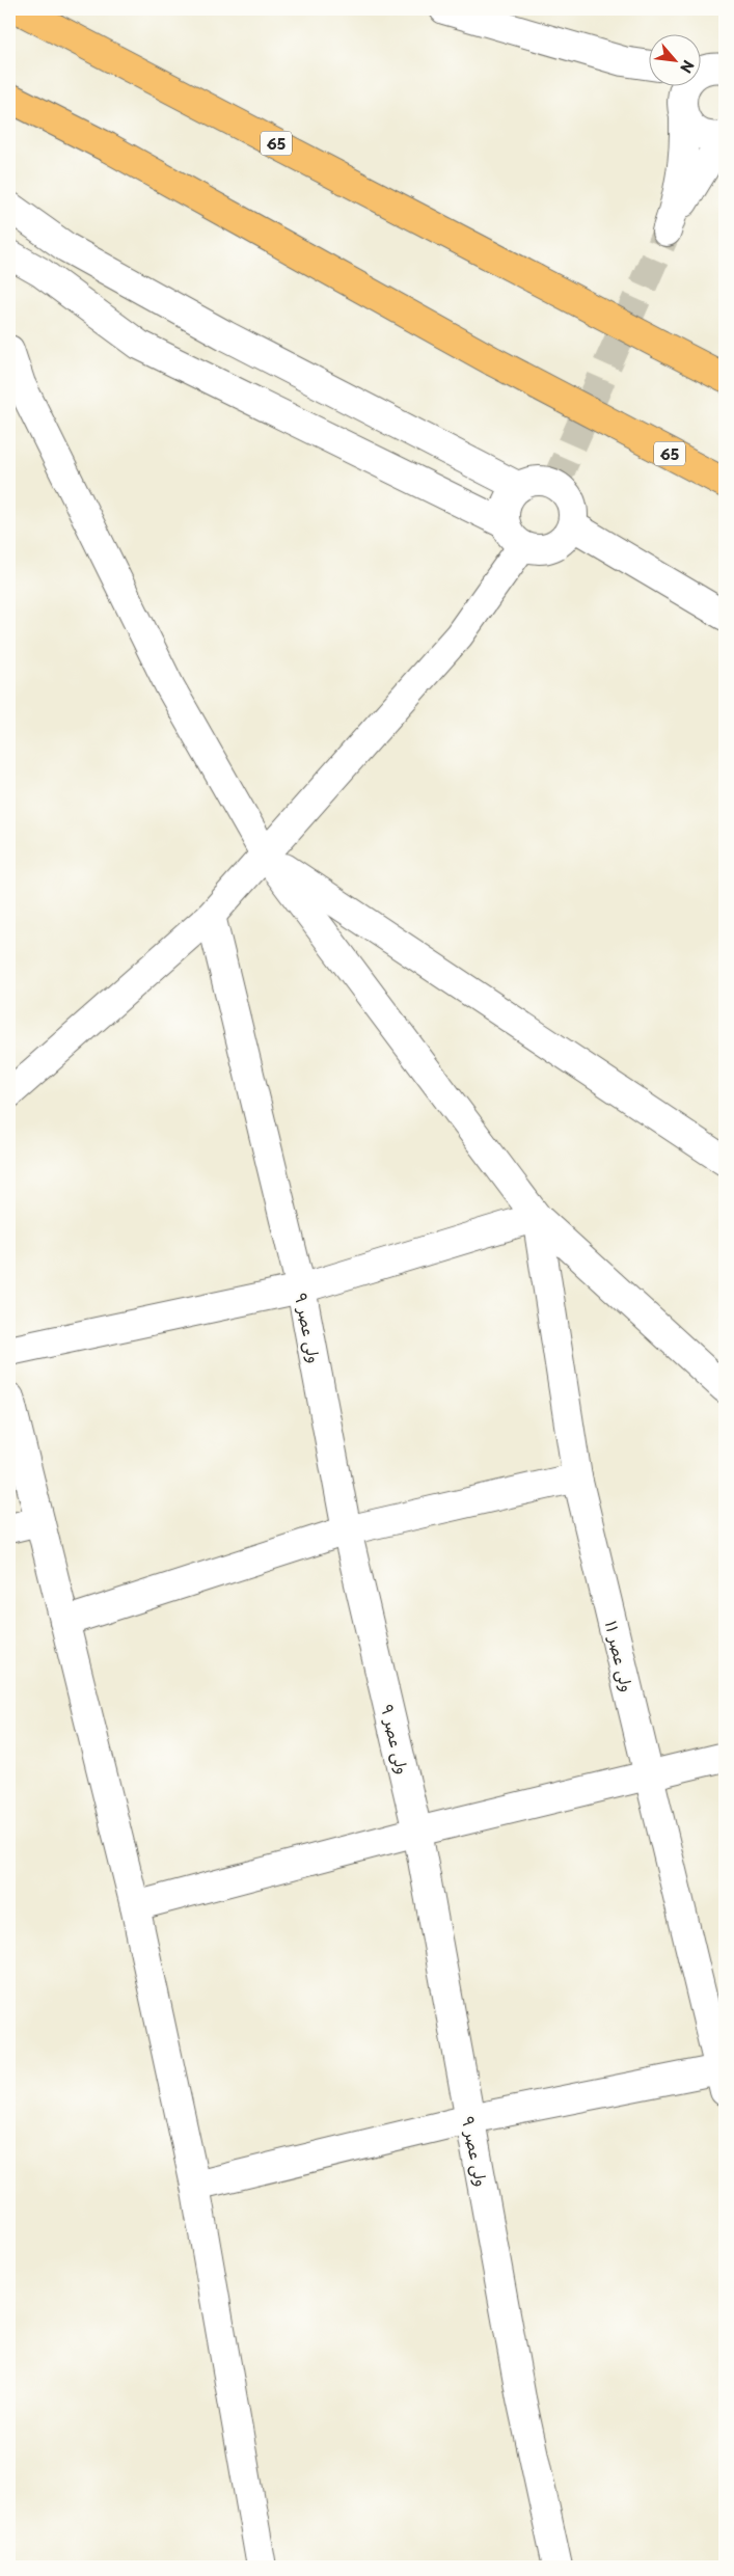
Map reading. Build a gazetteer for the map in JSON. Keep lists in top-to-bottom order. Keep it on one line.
{"streets":{"highway":["65"],"street":["ولی عصر ۹","ولی عصر ۱۱"]},"north":"bottom right"}
